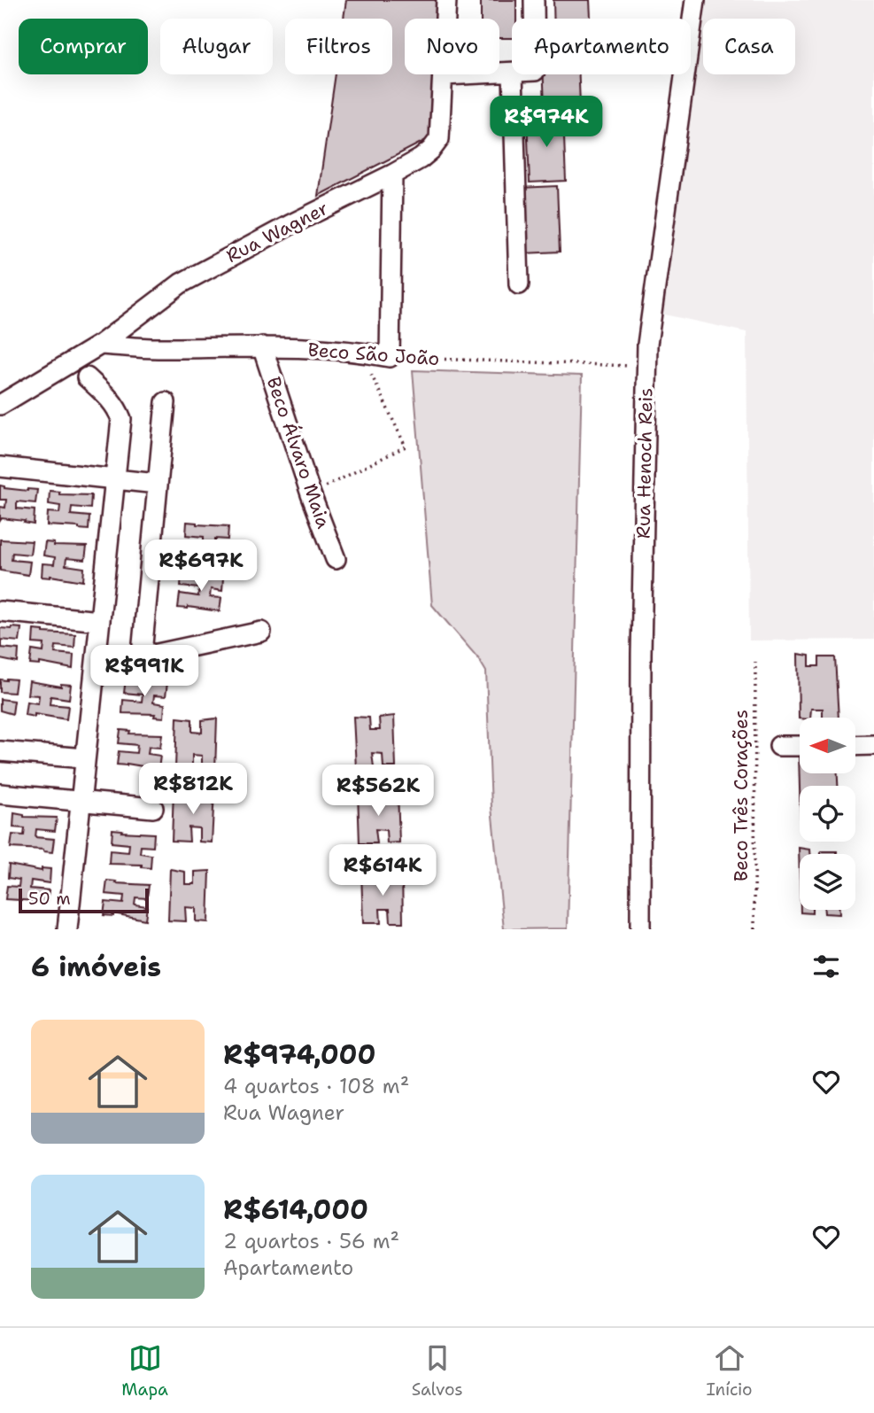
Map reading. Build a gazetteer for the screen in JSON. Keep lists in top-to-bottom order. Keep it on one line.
{"streets":{"street":["Rua Wagner","Beco São João","Beco Álvaro Maia","Rua Henoch Reis"],"path":["Beco Três Corações"]},"crossings":[["Rua Wagner","Beco São João"],["Beco São João","Beco Álvaro Maia"],["Beco São João","Rua Henoch Reis"]],"scale_bar":"50 m","north":"left","page":{"chip":["Comprar","Alugar","Filtros","Novo","Apartamento","Casa"],"price":["R$974K","R$697K","R$991K","R$812K","R$562K","R$614K"],"scale":"50 m","heading":"6 imóveis","list":[{"name":"R$974,000","note":"4 quartos · 108 m² · Rua Wagner"},{"name":"R$614,000","note":"2 quartos · 56 m² · Apartamento"}],"tabs":["Mapa","Salvos","Início"]}}
